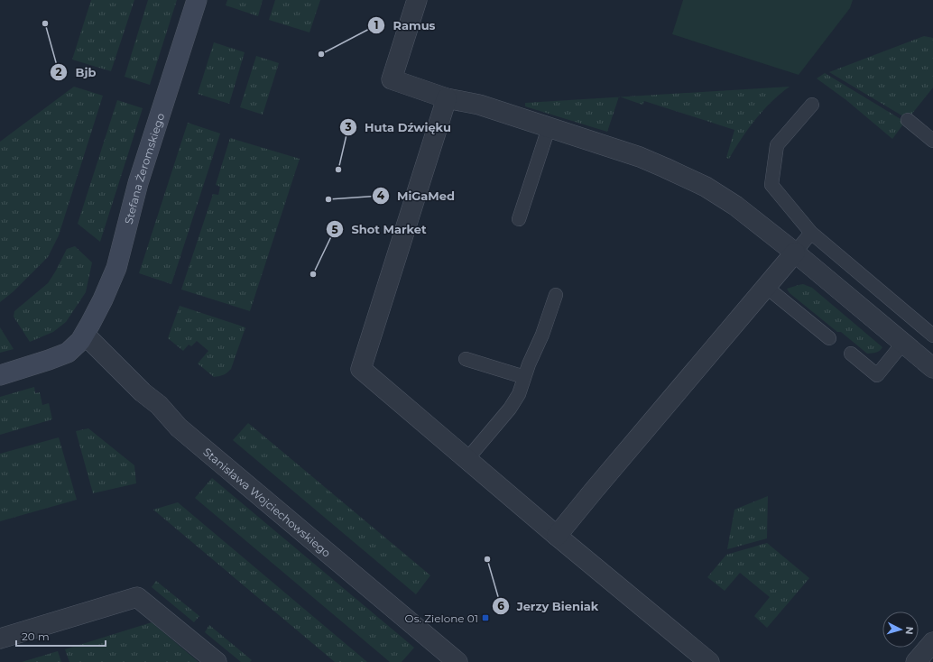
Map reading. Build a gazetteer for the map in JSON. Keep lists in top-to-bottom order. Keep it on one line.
{"streets":{"street":["Stefana Żeromskiego","Stanisława Wojciechowskiego"]},"crossings":[["Stefana Żeromskiego","Stanisława Wojciechowskiego"]],"places":{"other":["Bjb","Ramus","Huta Dźwięku","MiGaMed","Shot Market","Jerzy Bieniak"],"transit":["Os. Zielone 01"]},"scale_bar":"20 m","north":"right"}
